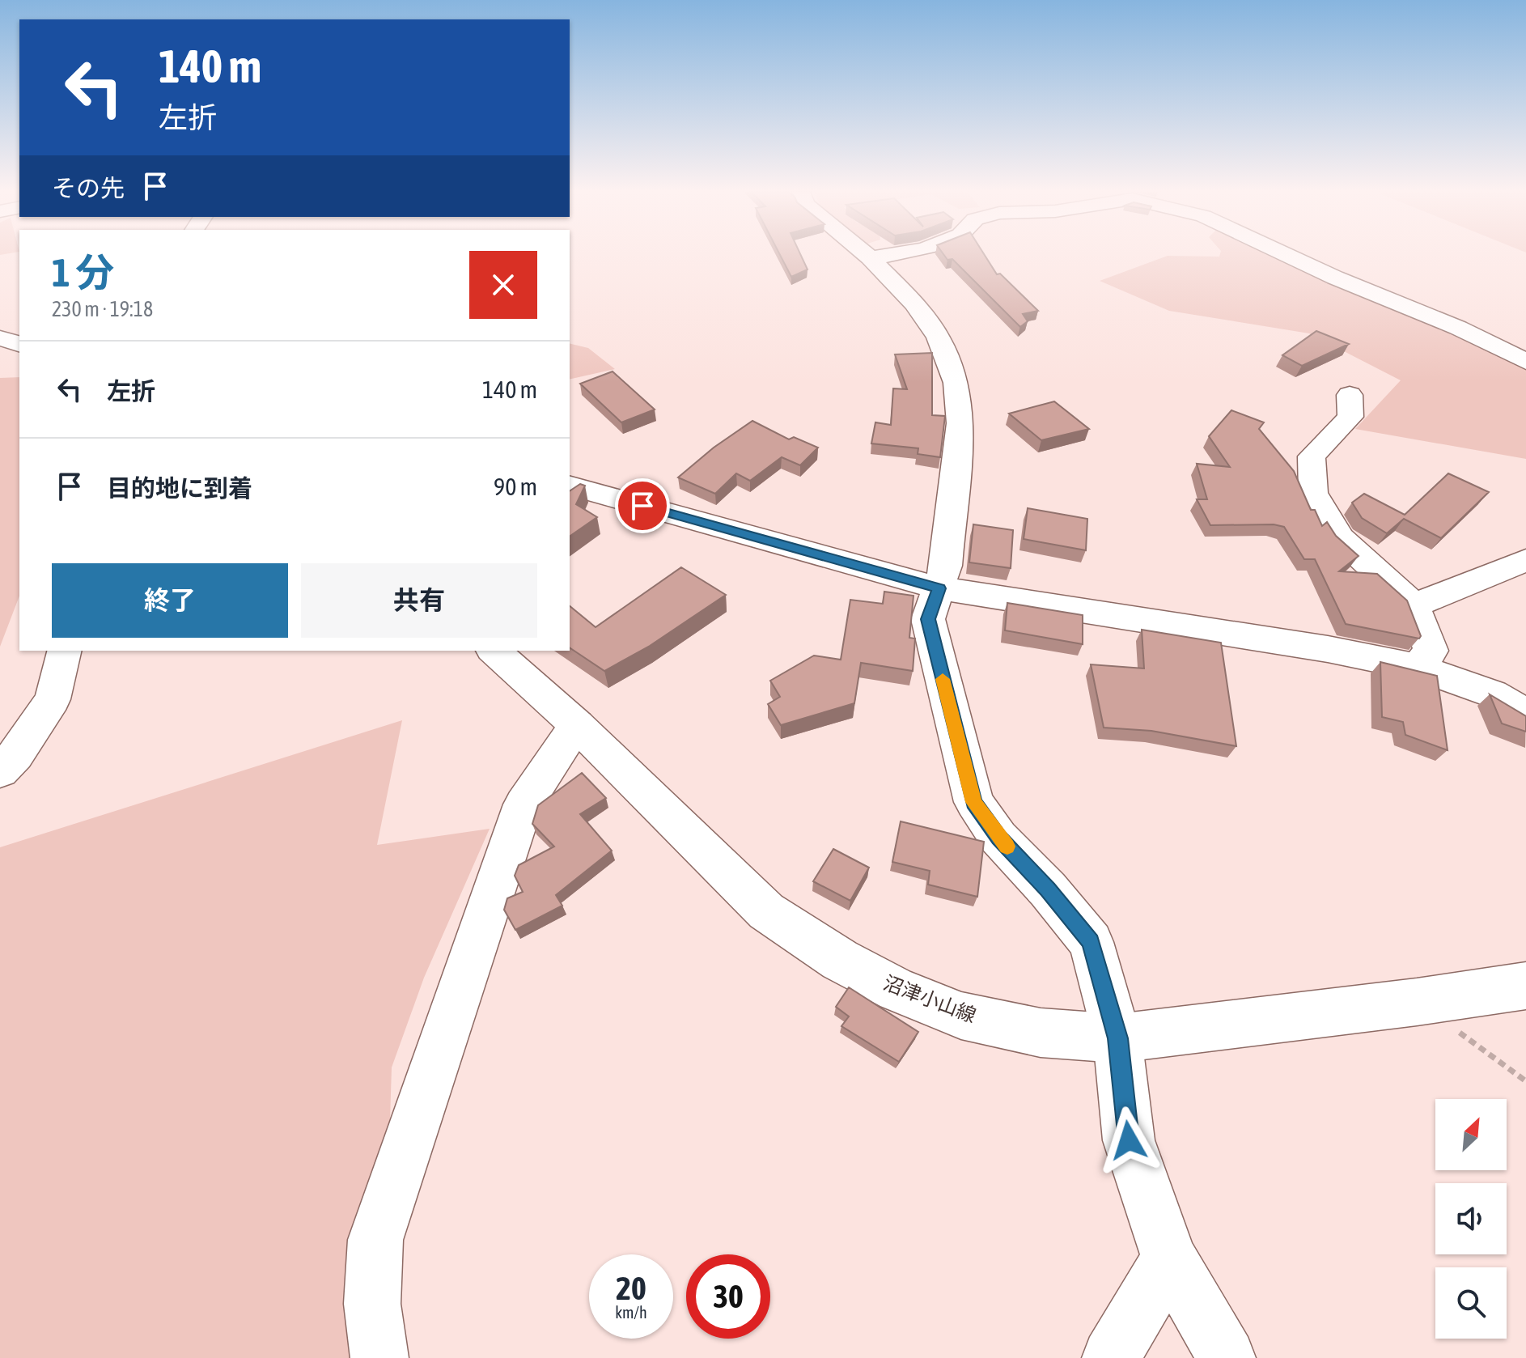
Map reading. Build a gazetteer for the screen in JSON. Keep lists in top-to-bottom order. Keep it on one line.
{"streets":{"street":["沼津小山線"]},"north":"top right","page":{"turn":["140 m","左折"],"then":"その先","heading":["1 分","230 m · 19:18"],"list":[{"name":"左折","value":"140 m"},{"name":"目的地に到着","value":"90 m"}],"buttons":["終了","共有"],"speed":"20 km/h","limit":"30"}}
